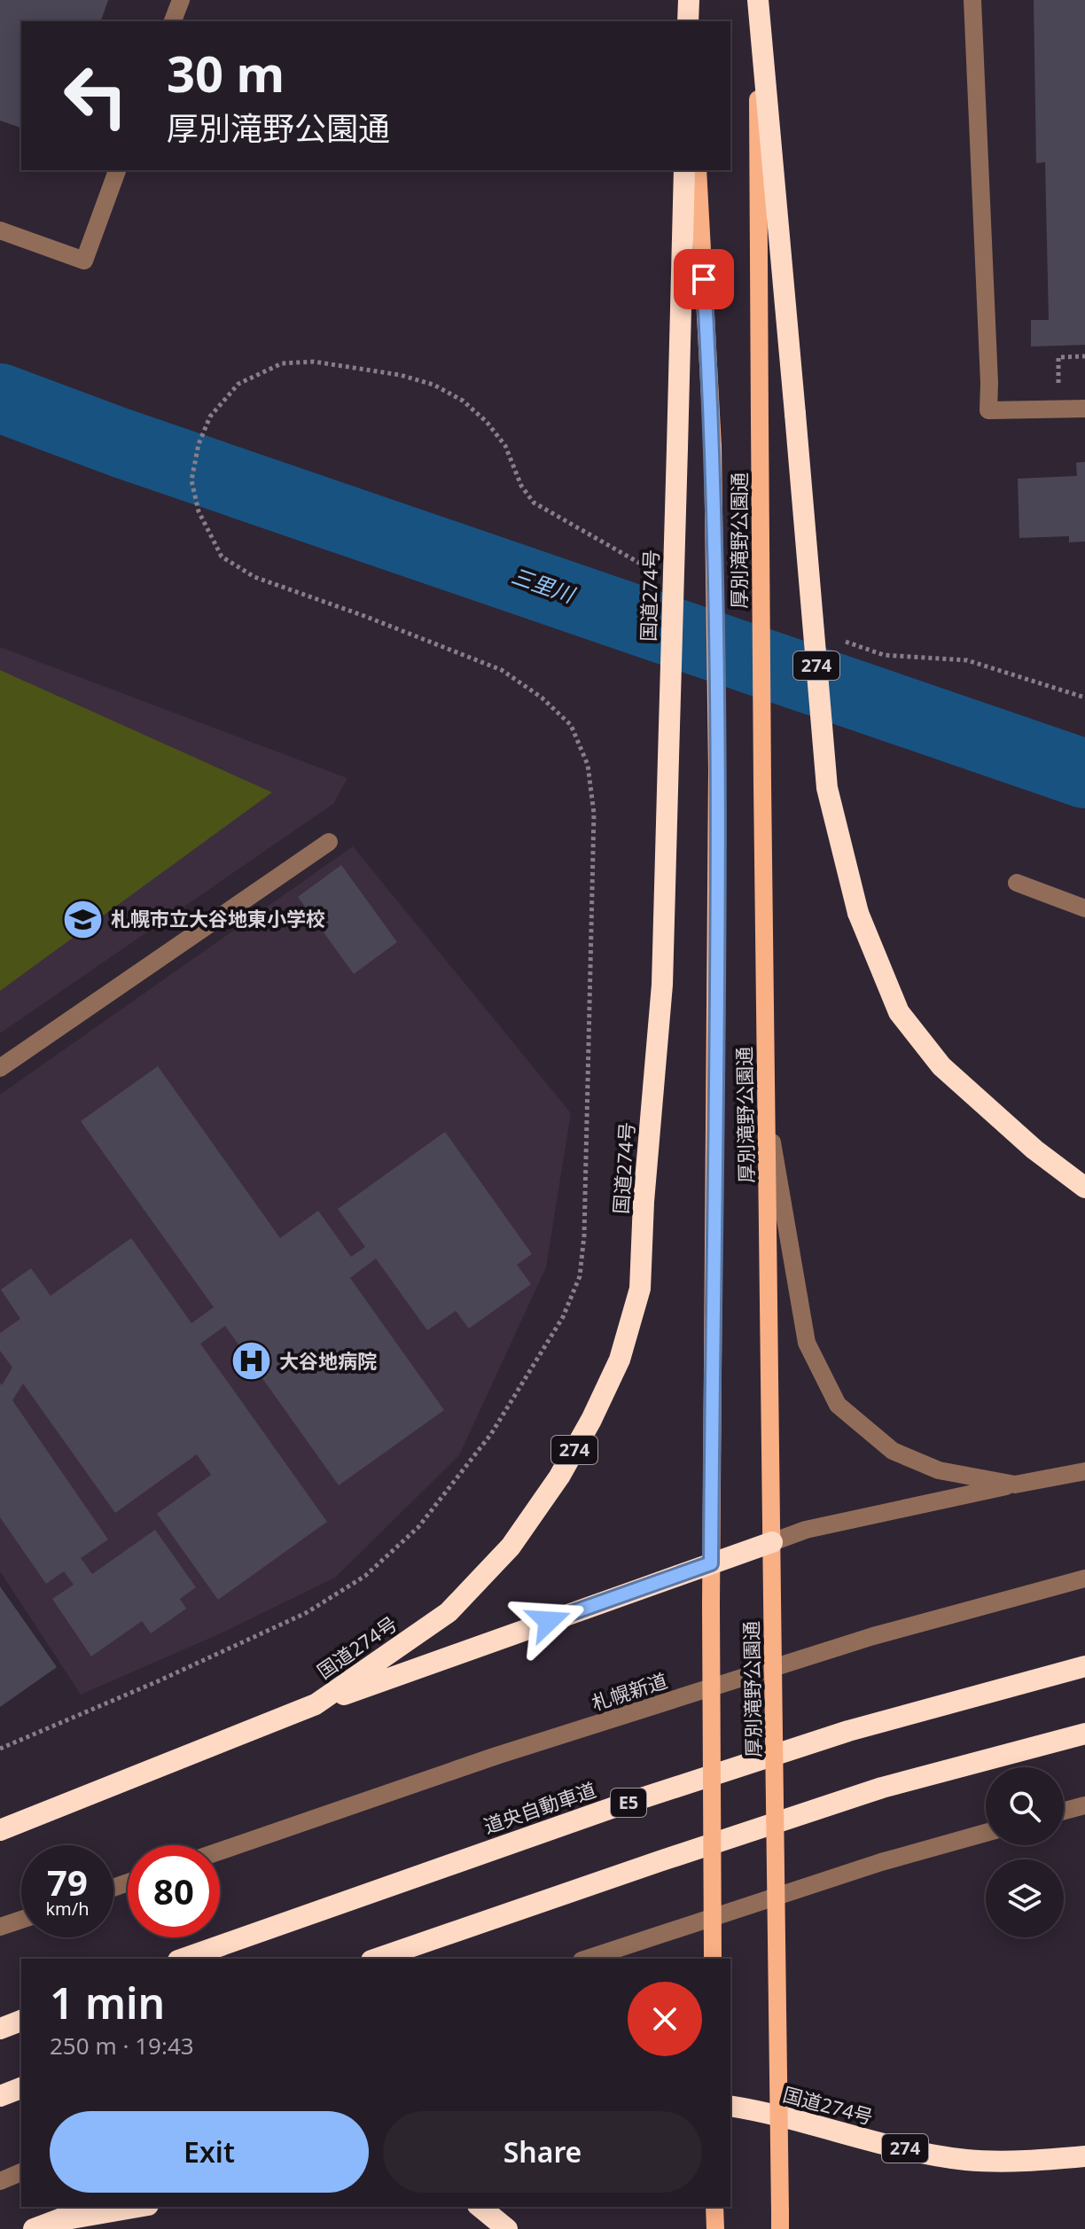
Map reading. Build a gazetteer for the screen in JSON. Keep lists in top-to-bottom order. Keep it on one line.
{"streets":{"highway":["国道274号","274","E5","道央自動車道"],"main road":["厚別滝野公園通"],"street":["札幌新道"]},"crossings":[["厚別滝野公園通","274"]],"water":["三里川"],"places":{"school or university":["札幌市立大谷地東小学校"],"hospital":["大谷地病院"]},"page":{"turn":["30 m","厚別滝野公園通"],"speed":"79 km/h","limit":"80","heading":["1 min","250 m · 19:43"],"buttons":["Exit","Share"]}}
